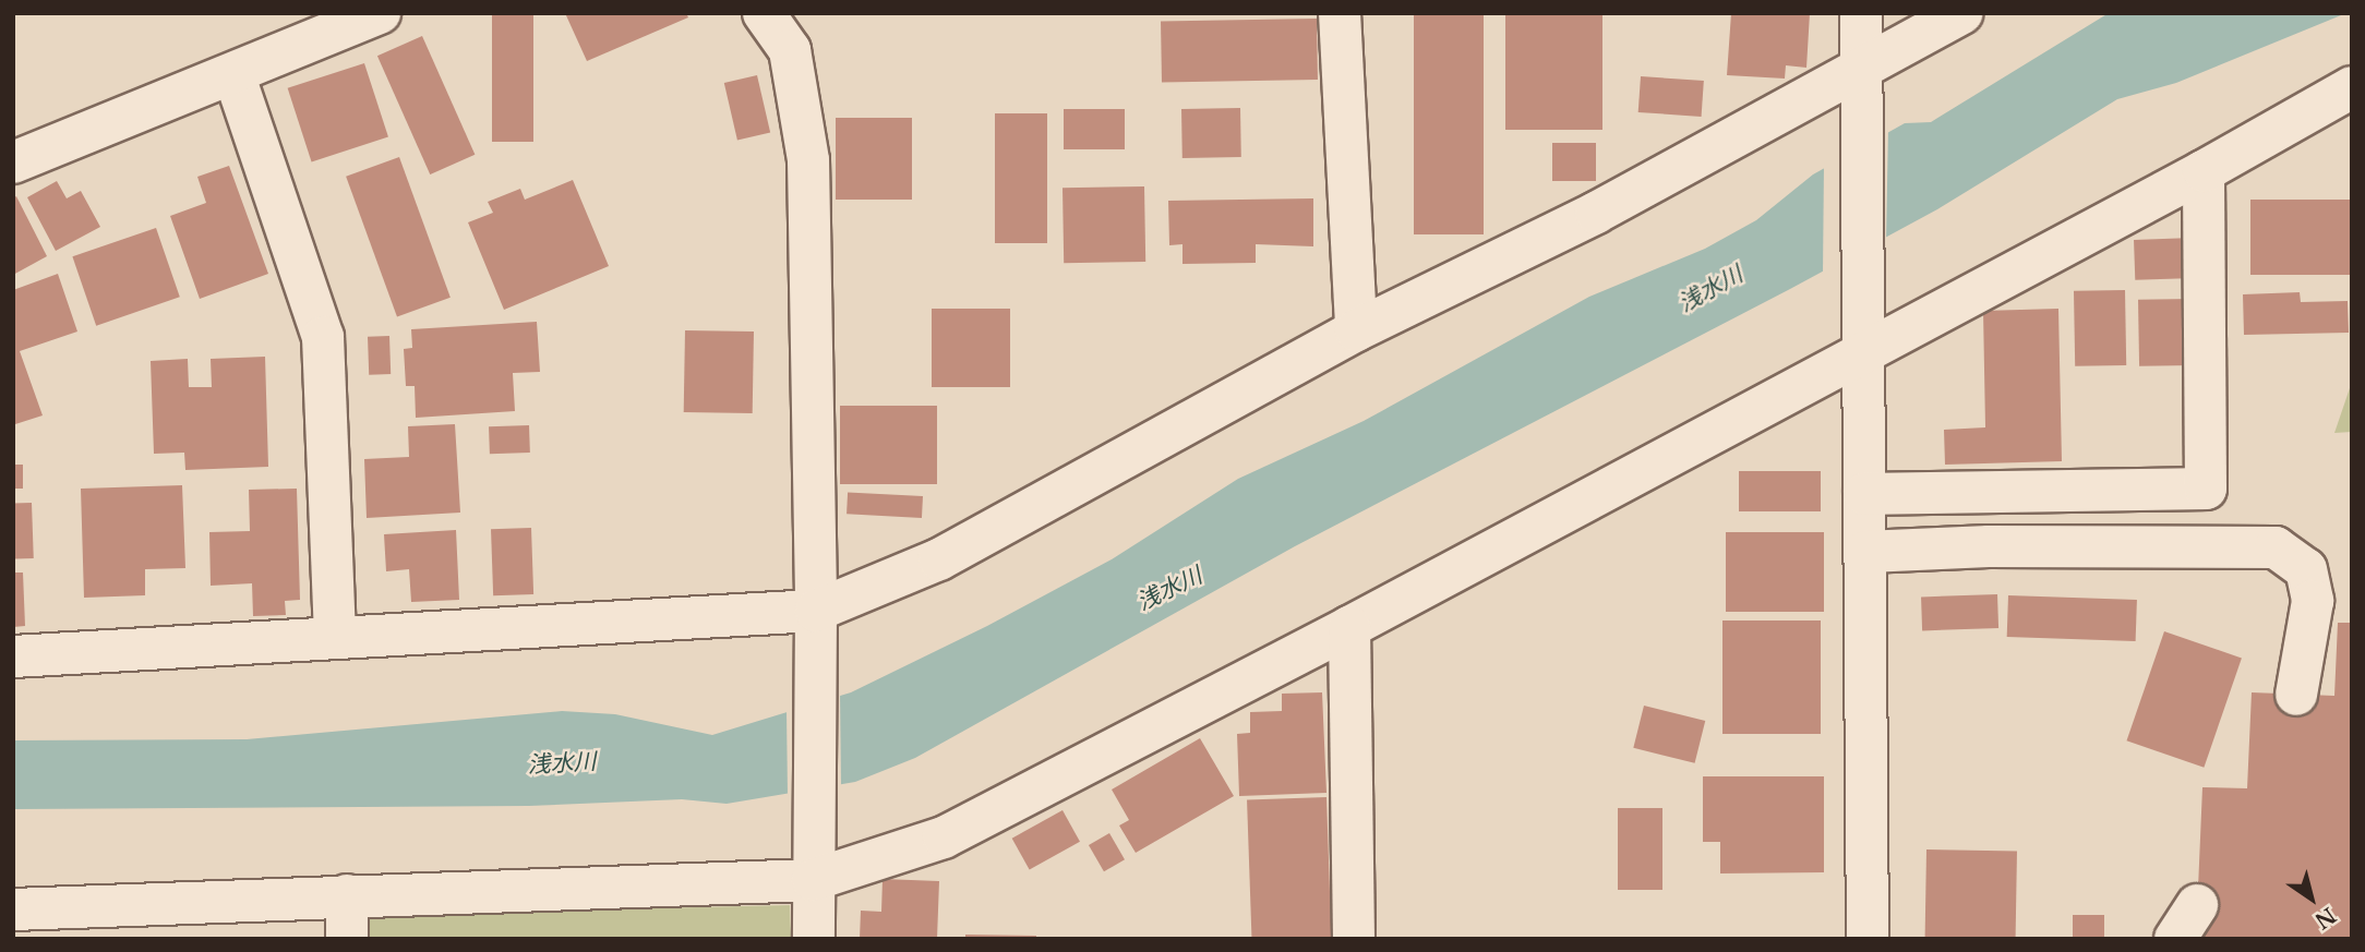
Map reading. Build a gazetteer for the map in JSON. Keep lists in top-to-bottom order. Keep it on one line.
{"water":["浅水川"],"north":"bottom right"}
